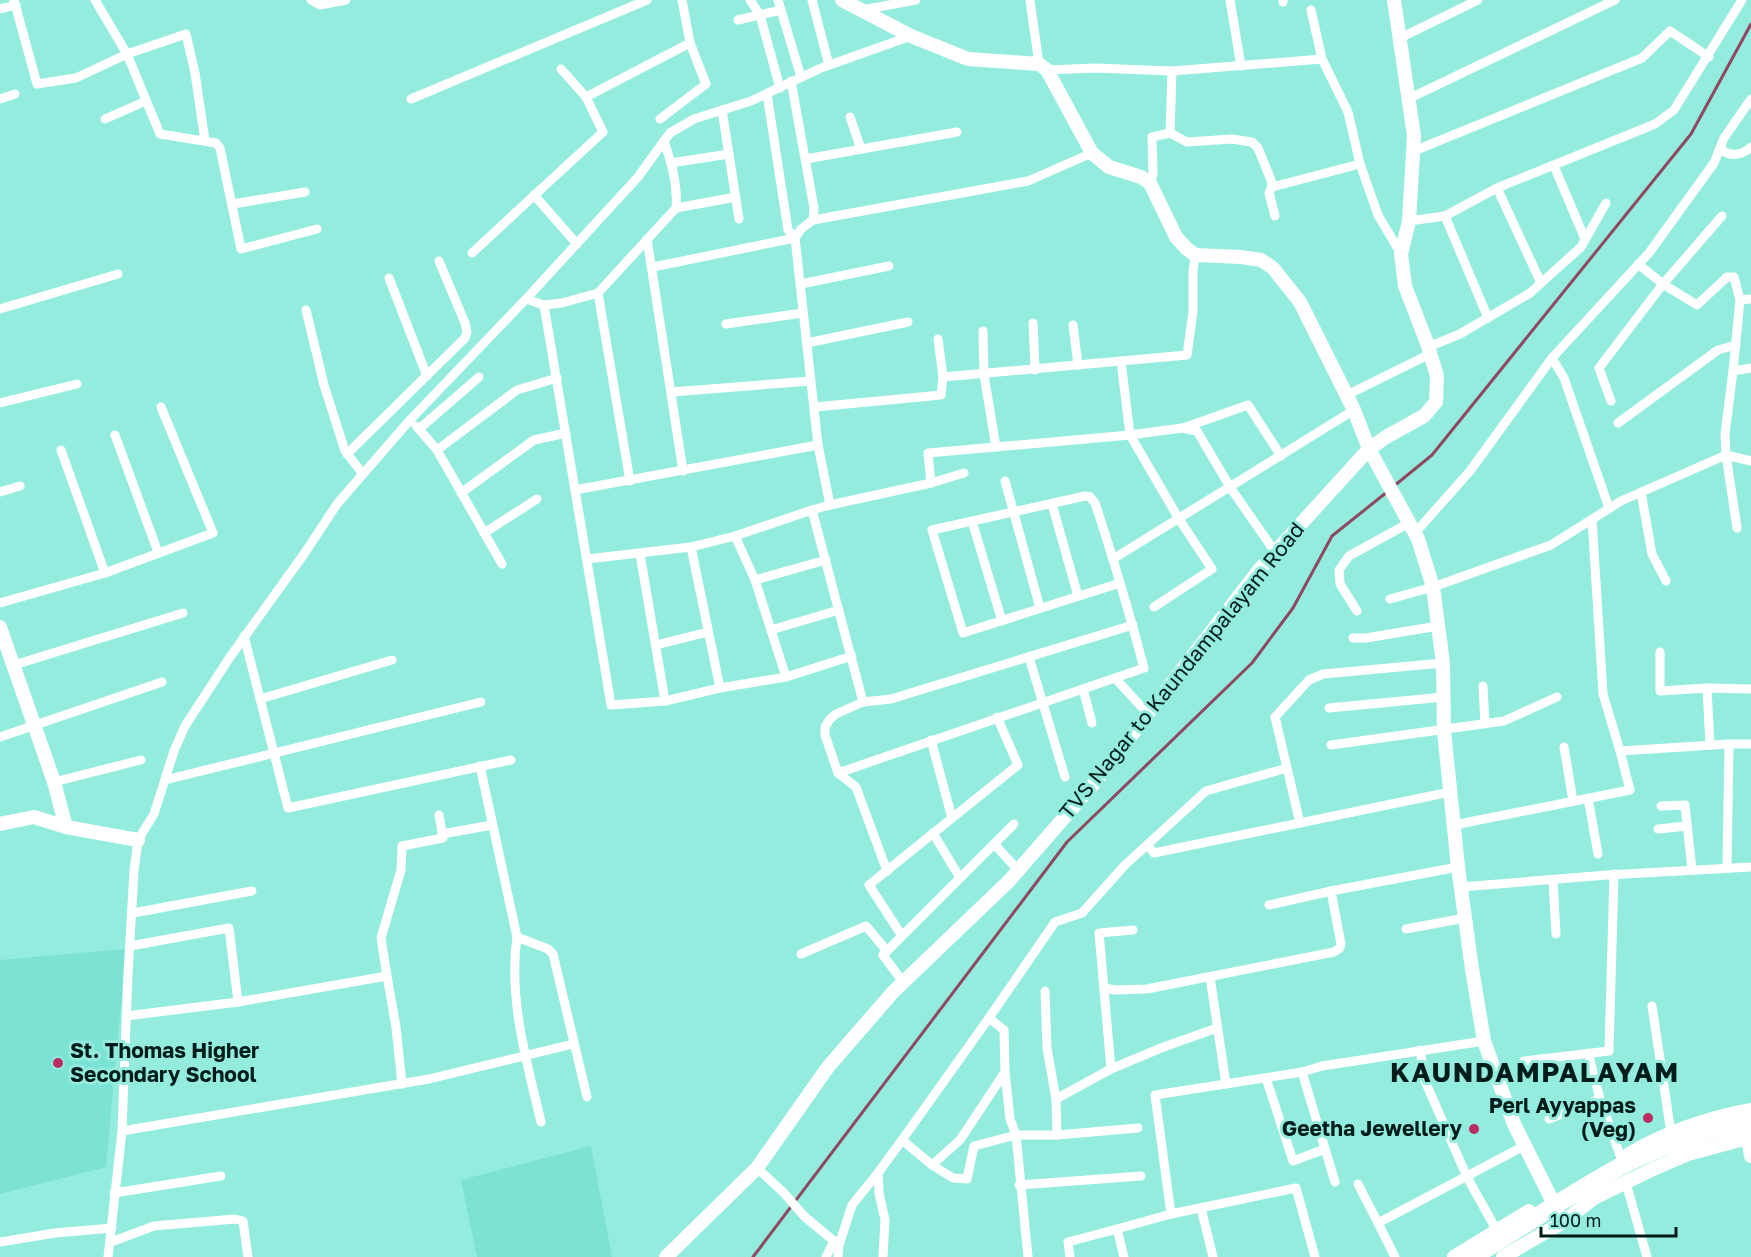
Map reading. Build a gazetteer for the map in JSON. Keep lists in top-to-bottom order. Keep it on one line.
{"streets":{"main road":["TVS Nagar to Kaundampalayam Road"]},"districts":["KAUNDAMPALAYAM"],"places":["St. Thomas Higher Secondary School","Perl Ayyappas (Veg)","Geetha Jewellery"],"scale_bar":"100 m"}
